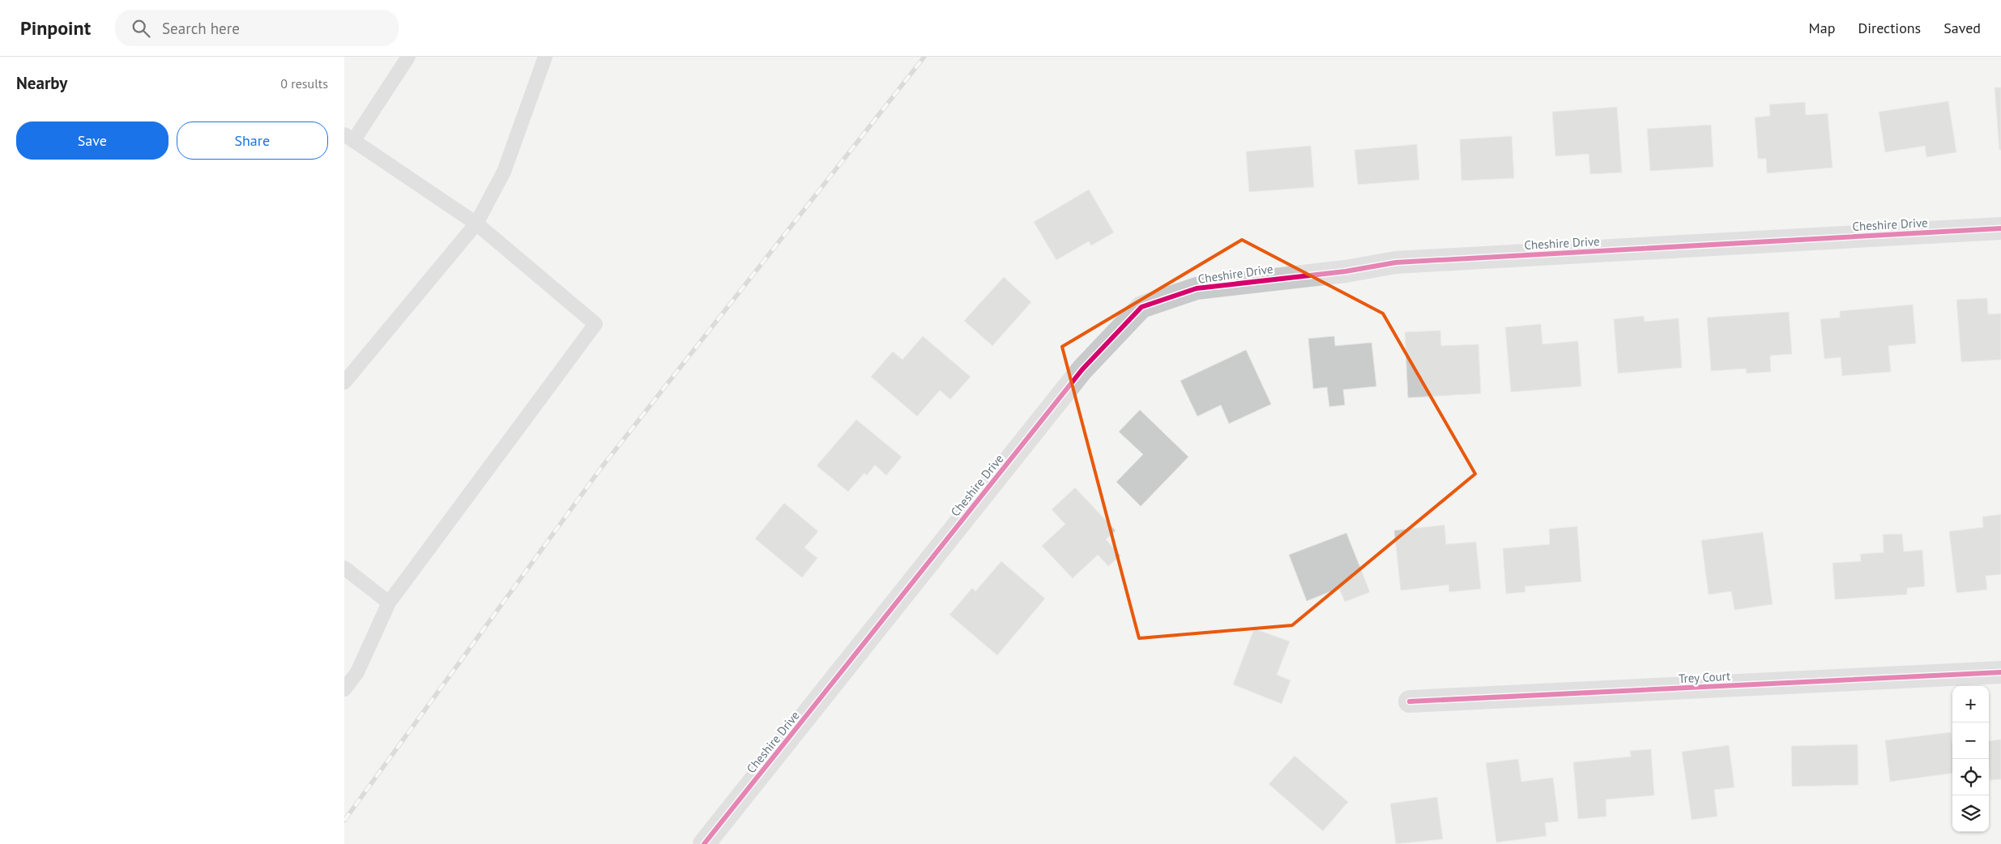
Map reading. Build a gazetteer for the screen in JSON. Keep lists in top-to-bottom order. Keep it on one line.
{"streets":{"street":["Cheshire Drive","Trey Court"]},"page":{"header":"Pinpoint","search":"Search here","nav":["Map","Directions","Saved"],"heading":["Nearby","0 results"],"buttons":["Save","Share"],"map_buttons":["+","−"]}}
